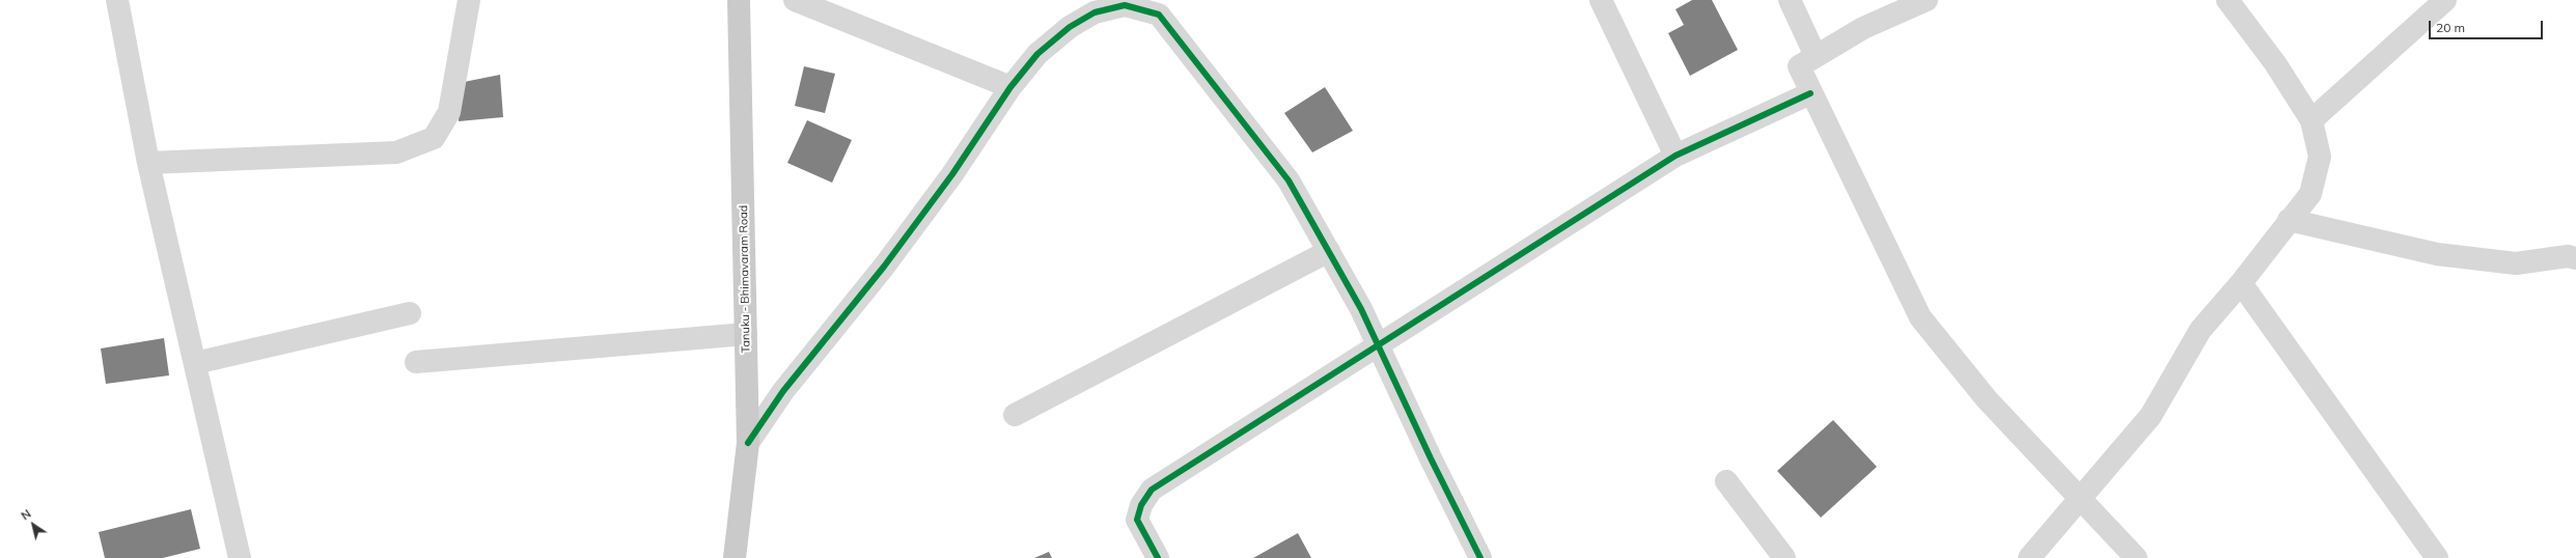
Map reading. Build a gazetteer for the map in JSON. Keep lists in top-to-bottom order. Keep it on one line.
{"streets":{"main road":["Tanuku - Bhimavaram Road"]},"scale_bar":"20 m","north":"top left"}
